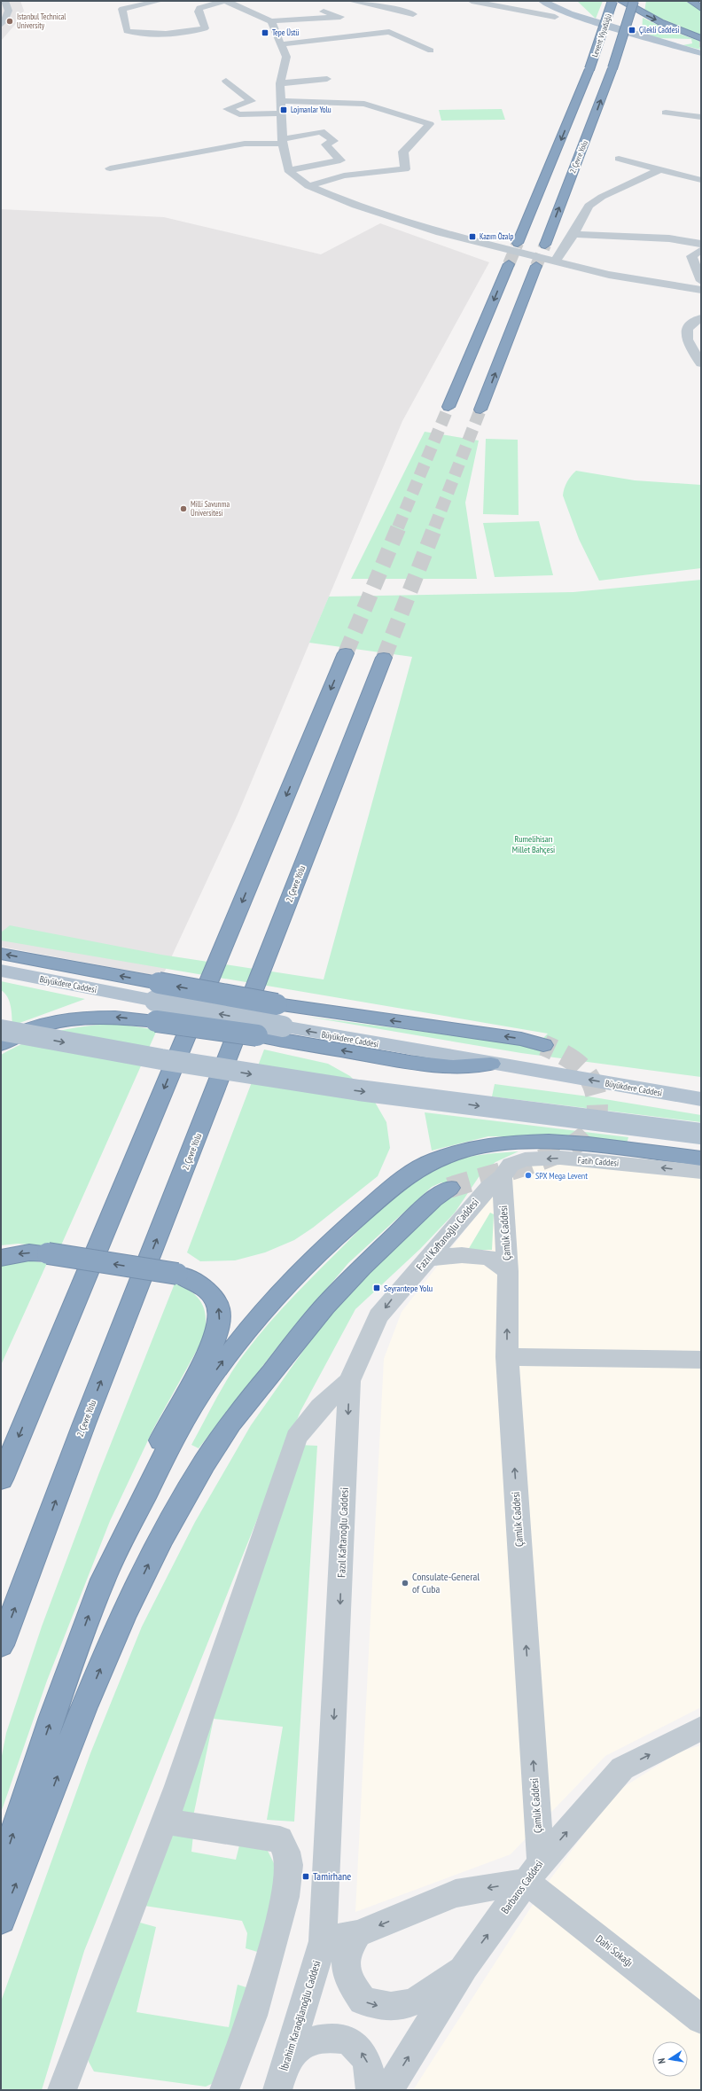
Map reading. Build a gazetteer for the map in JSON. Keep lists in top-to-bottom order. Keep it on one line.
{"streets":{"highway":["Levent Viyadüğü","2. Çevre Yolu"],"main road":["Büyükdere Caddesi"],"street":["Fatih Caddesi","Çamlık Caddesi","Fazıl Kaftanoğlu Caddesi","Barbaros Caddesi","Dahi Sokağı","İbrahim Karaoğlanoğlu Caddesi"]},"crossings":[["Fatih Caddesi","Çamlık Caddesi"],["Fatih Caddesi","Fazıl Kaftanoğlu Caddesi"],["Çamlık Caddesi","Fazıl Kaftanoğlu Caddesi"],["Çamlık Caddesi","Barbaros Caddesi"],["Çamlık Caddesi","Dahi Sokağı"],["Fazıl Kaftanoğlu Caddesi","İbrahim Karaoğlanoğlu Caddesi"],["Barbaros Caddesi","Dahi Sokağı"]],"one_way":["Levent Viyadüğü","Fatih Caddesi","Çamlık Caddesi","Barbaros Caddesi"],"parks":["Rumelihisarı Millet Bahçesi"],"places":{"other":["Istanbul Technical University","Milli Savunma Üniversitesi","SPX Mega Levent","Consulate-General of Cuba"],"transit":["Çilekli Caddesi","Tepe Üstü","Lojmanlar Yolu","Kazım Özalp","Seyrantepe Yolu","Tamirhane"]},"north":"left"}
